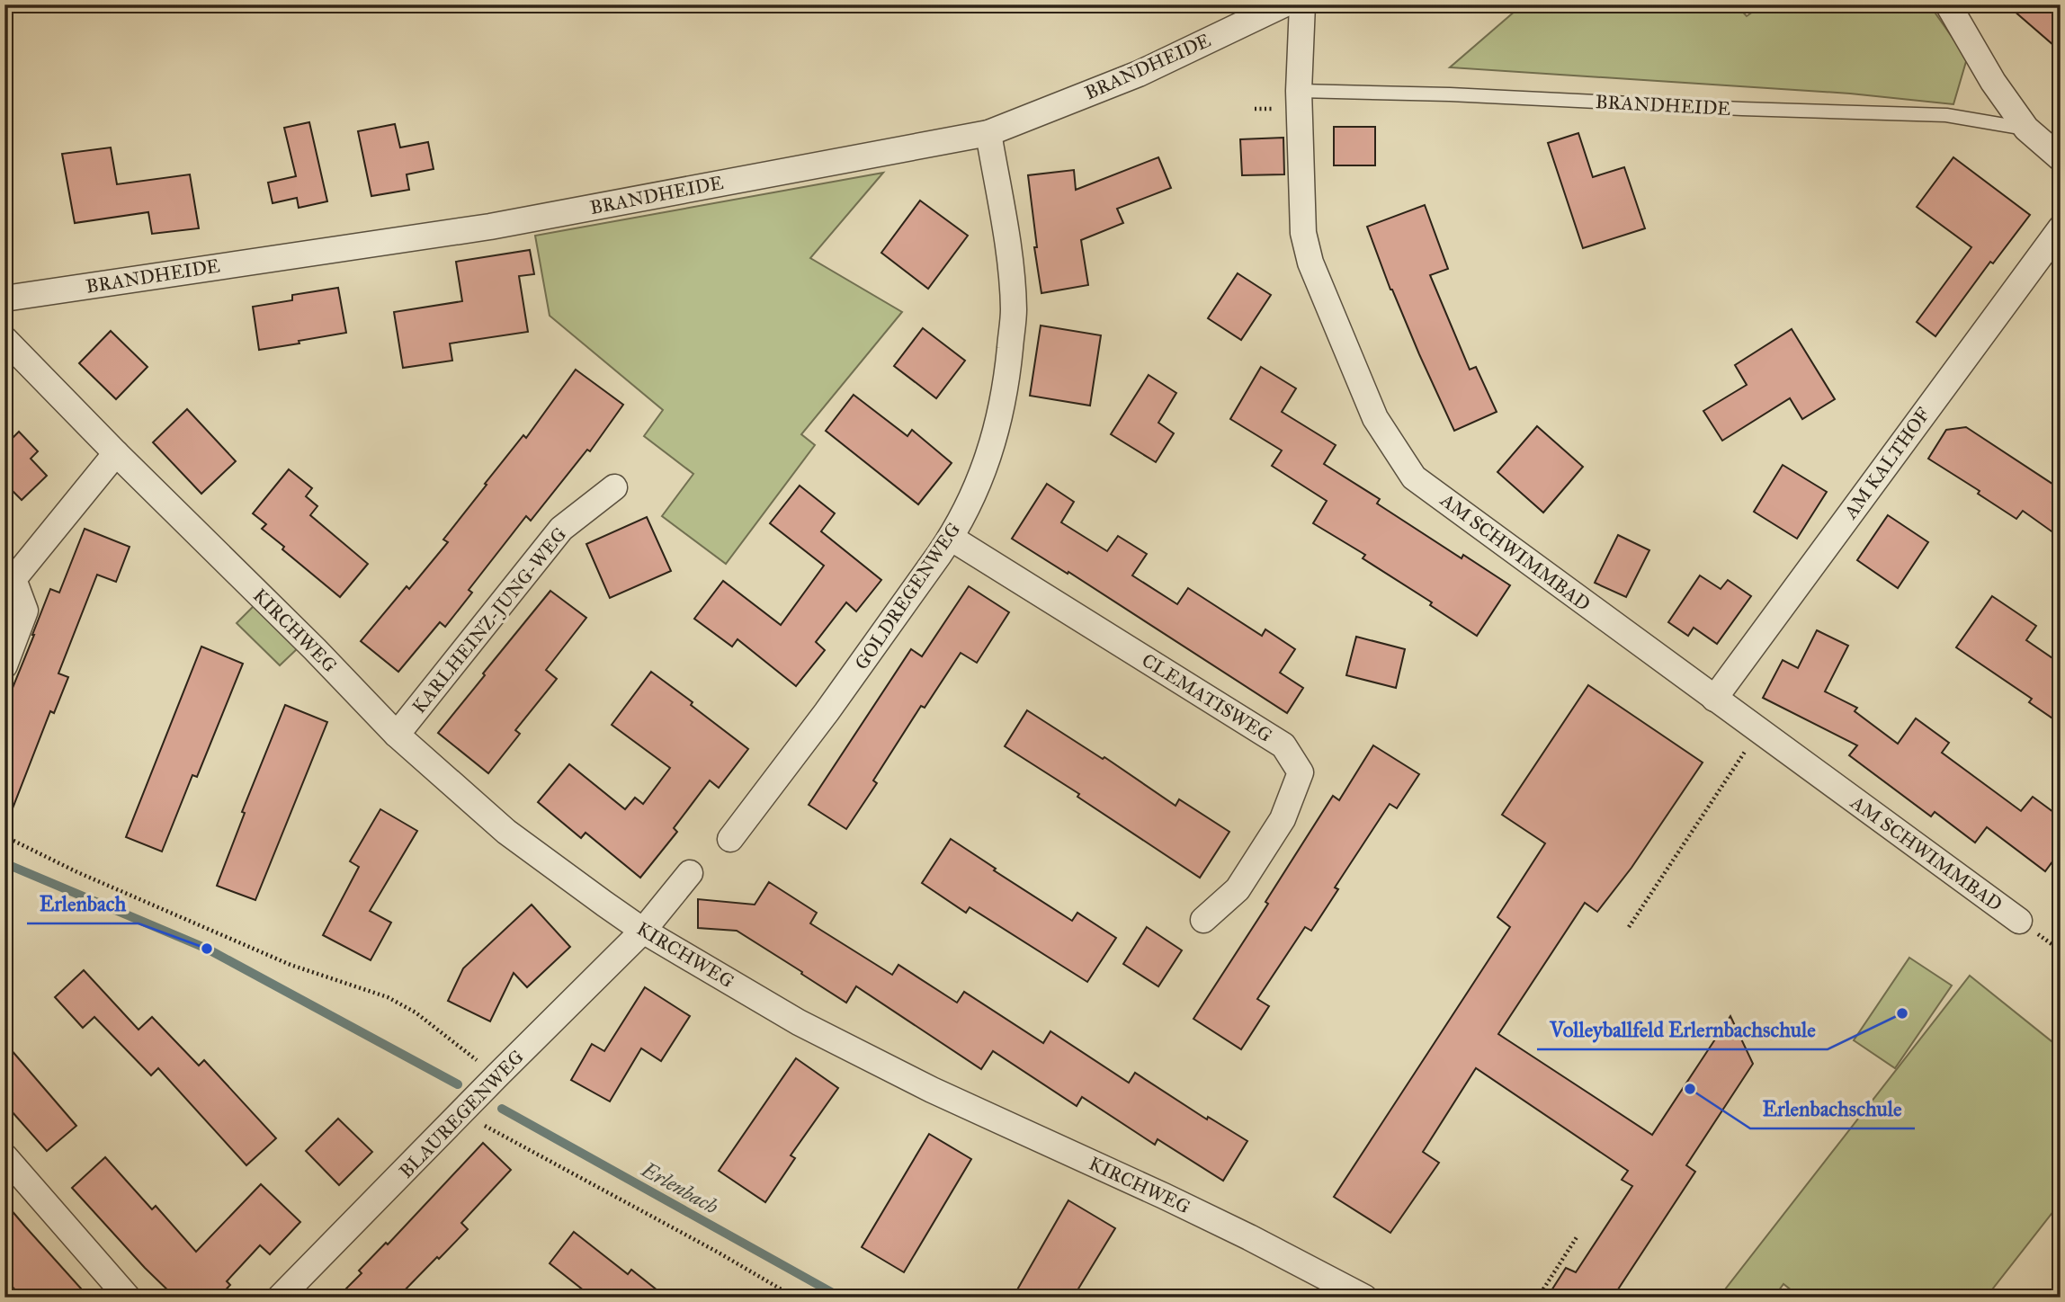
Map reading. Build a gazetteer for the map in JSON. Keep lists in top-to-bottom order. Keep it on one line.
{"streets":{"street":["BRANDHEIDE","AM KALTHOF","AM SCHWIMMBAD","GOLDREGENWEG","KARLHEINZ-JUNG-WEG","KIRCHWEG","CLEMATISWEG","BLAUREGENWEG"]},"crossings":[["BRANDHEIDE","AM SCHWIMMBAD"],["BRANDHEIDE","GOLDREGENWEG"],["AM KALTHOF","AM SCHWIMMBAD"],["GOLDREGENWEG","CLEMATISWEG"],["KARLHEINZ-JUNG-WEG","KIRCHWEG"],["KIRCHWEG","BLAUREGENWEG"]],"water":["Erlenbach"],"places":["Erlenbach","Volleyballfeld Erlernbachschule","Erlenbachschule"]}
